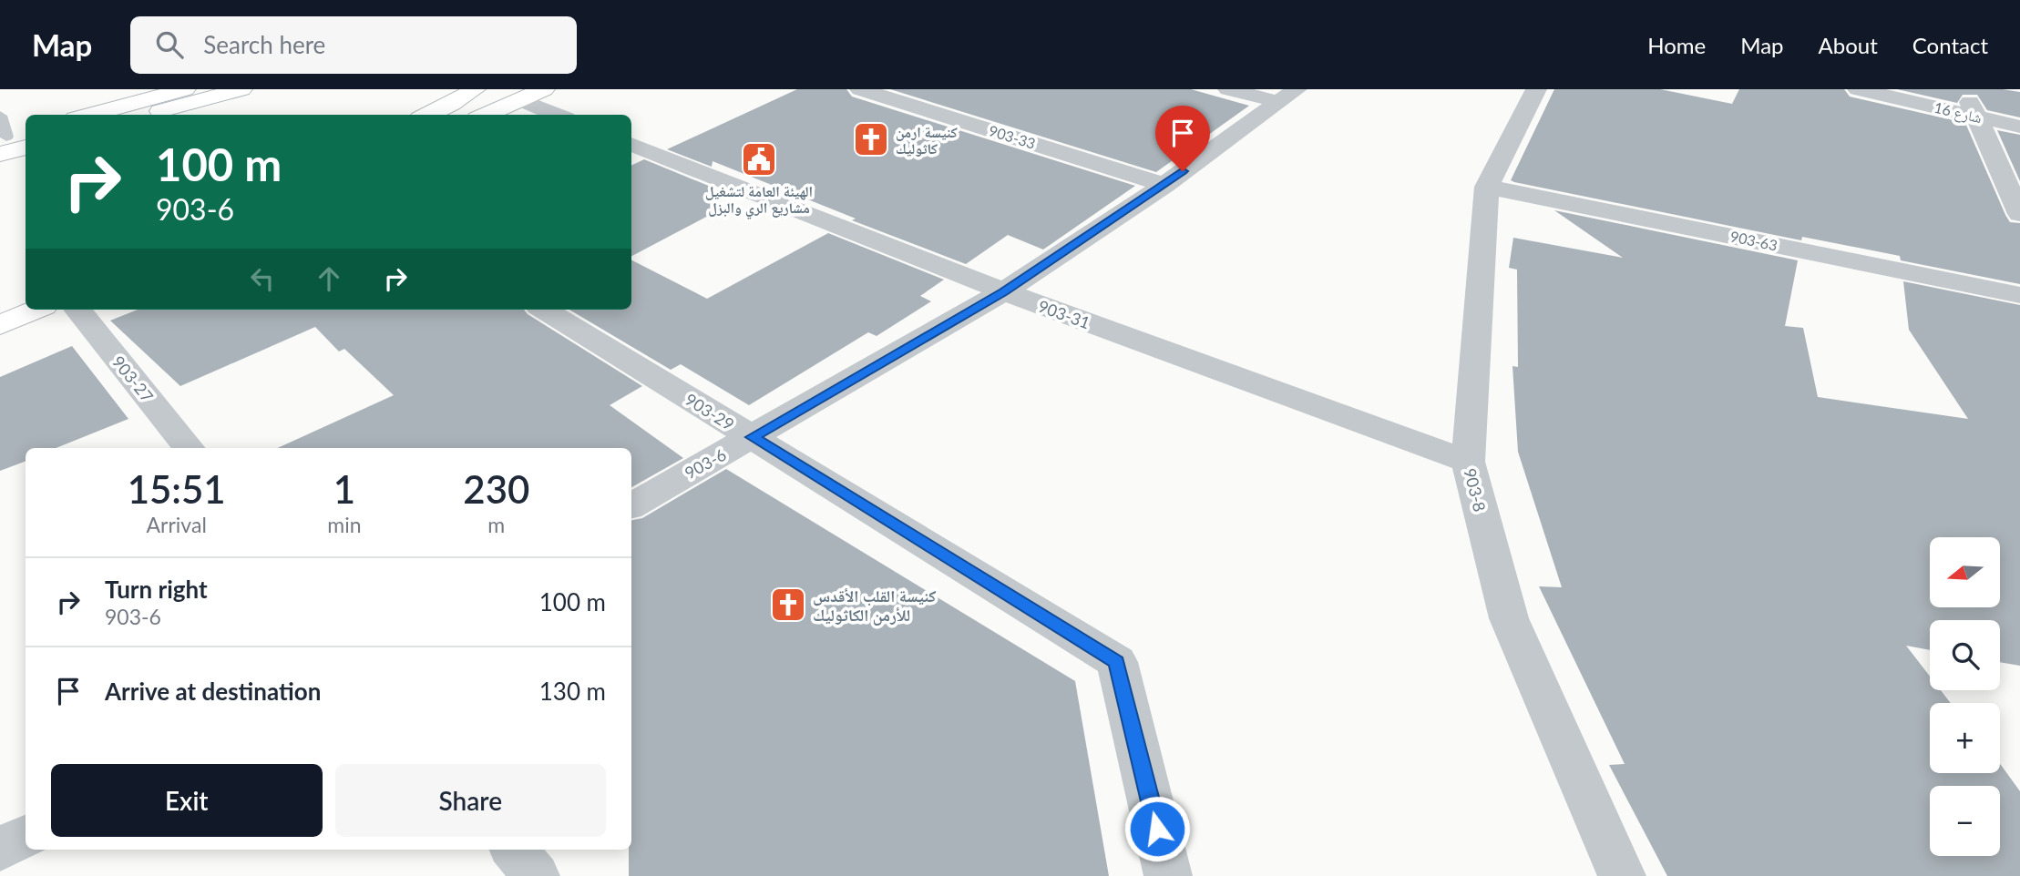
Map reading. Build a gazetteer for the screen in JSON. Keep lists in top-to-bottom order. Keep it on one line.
{"streets":{"street":["شارع 16","903-33","903-63","903-31","903-27","903-29","903-6","903-8"]},"crossings":[["903-33","903-6"],["903-63","903-8"],["903-31","903-6"],["903-31","903-8"],["903-29","903-6"]],"places":{"church":["كنيسة ارمن كاثوليك","كنيسة القلب الأقدس للأرمن الكاثوليك"],"public building":["الهيئة العامة لتشغيل مشاريع الري والبزل"]},"north":"left","page":{"header":"Map","search":"Search here","nav":["Home","Map","About","Contact"],"turn":["100 m","903-6"],"eta":["15:51","Arrival","1","min","230","m"],"map_buttons":["+","−"],"list":[{"name":"Turn right","note":"903-6","value":"100 m"},{"name":"Arrive at destination","value":"130 m"}],"buttons":["Exit","Share"]}}
